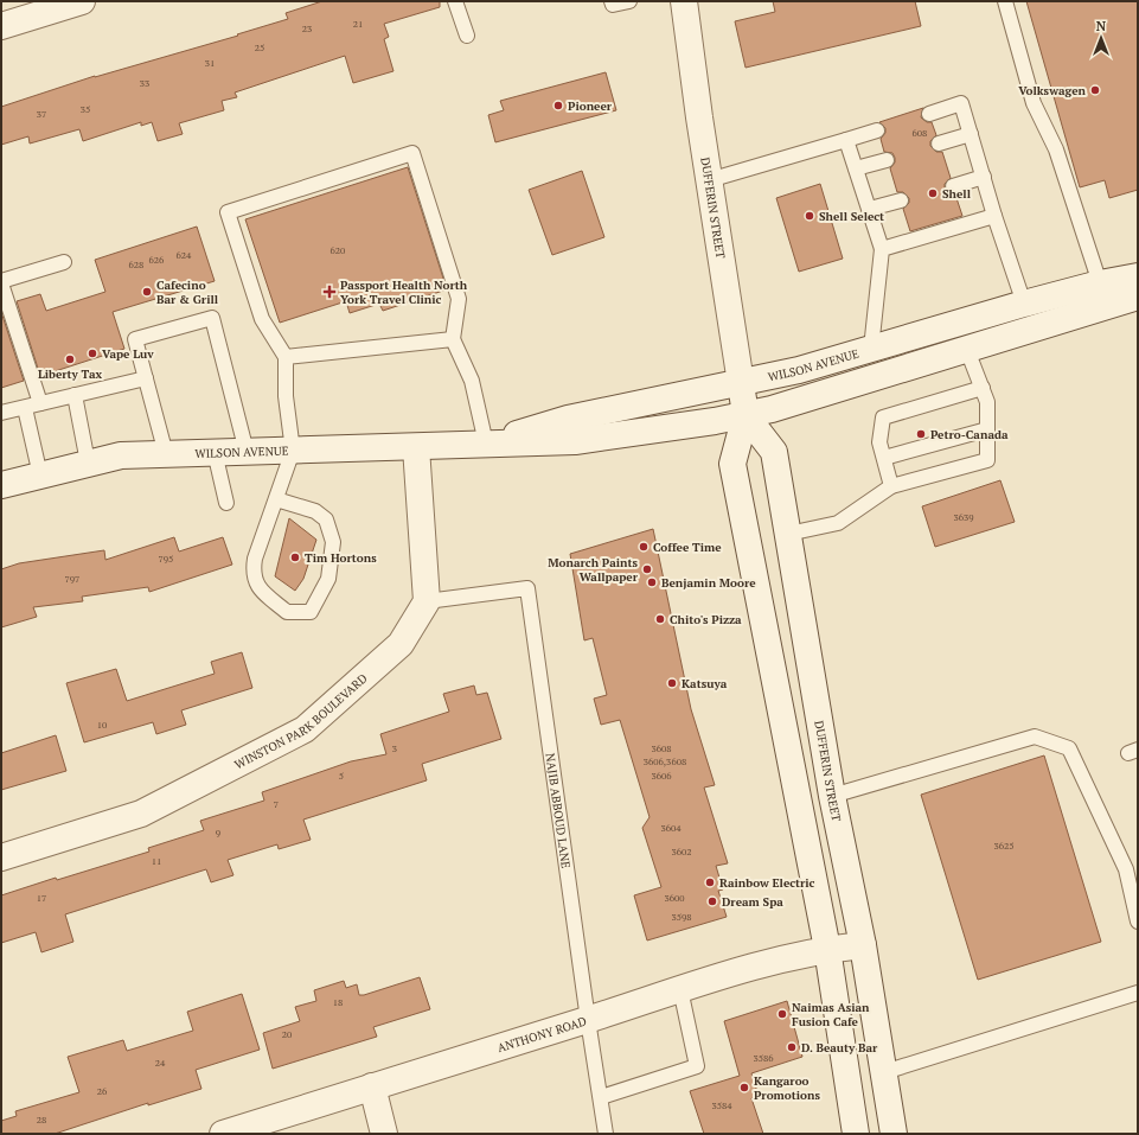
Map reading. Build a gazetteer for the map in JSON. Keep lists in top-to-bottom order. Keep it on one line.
{"streets":{"main road":["DUFFERIN STREET","WILSON AVENUE","WINSTON PARK BOULEVARD","ANTHONY ROAD"],"lane":["NAJIB ABBOUD LANE"]},"crossings":[["DUFFERIN STREET","WILSON AVENUE"],["DUFFERIN STREET","ANTHONY ROAD"],["WINSTON PARK BOULEVARD","NAJIB ABBOUD LANE"],["NAJIB ABBOUD LANE","ANTHONY ROAD"]],"places":{"other":["Volkswagen","Pioneer","Shell","Shell Select","Cafecino Bar & Grill","Vape Luv","Liberty Tax","Petro-Canada","Coffee Time","Tim Hortons","Monarch Paints Wallpaper","Benjamin Moore","Chito's Pizza","Katsuya","Rainbow Electric","Dream Spa","Naimas Asian Fusion Cafe","D. Beauty Bar","Kangaroo Promotions"],"health":["Passport Health North York Travel Clinic"]},"house_numbers":["21","23","25","31","33","35","37","608","620","624","626","628","3639","795","797","10","3","3608","3606,3608","5","3606","7","3604","9","3625","3602","11","17","3600","3598","18","20","3586","24","26","3584","28"],"north":"top"}
